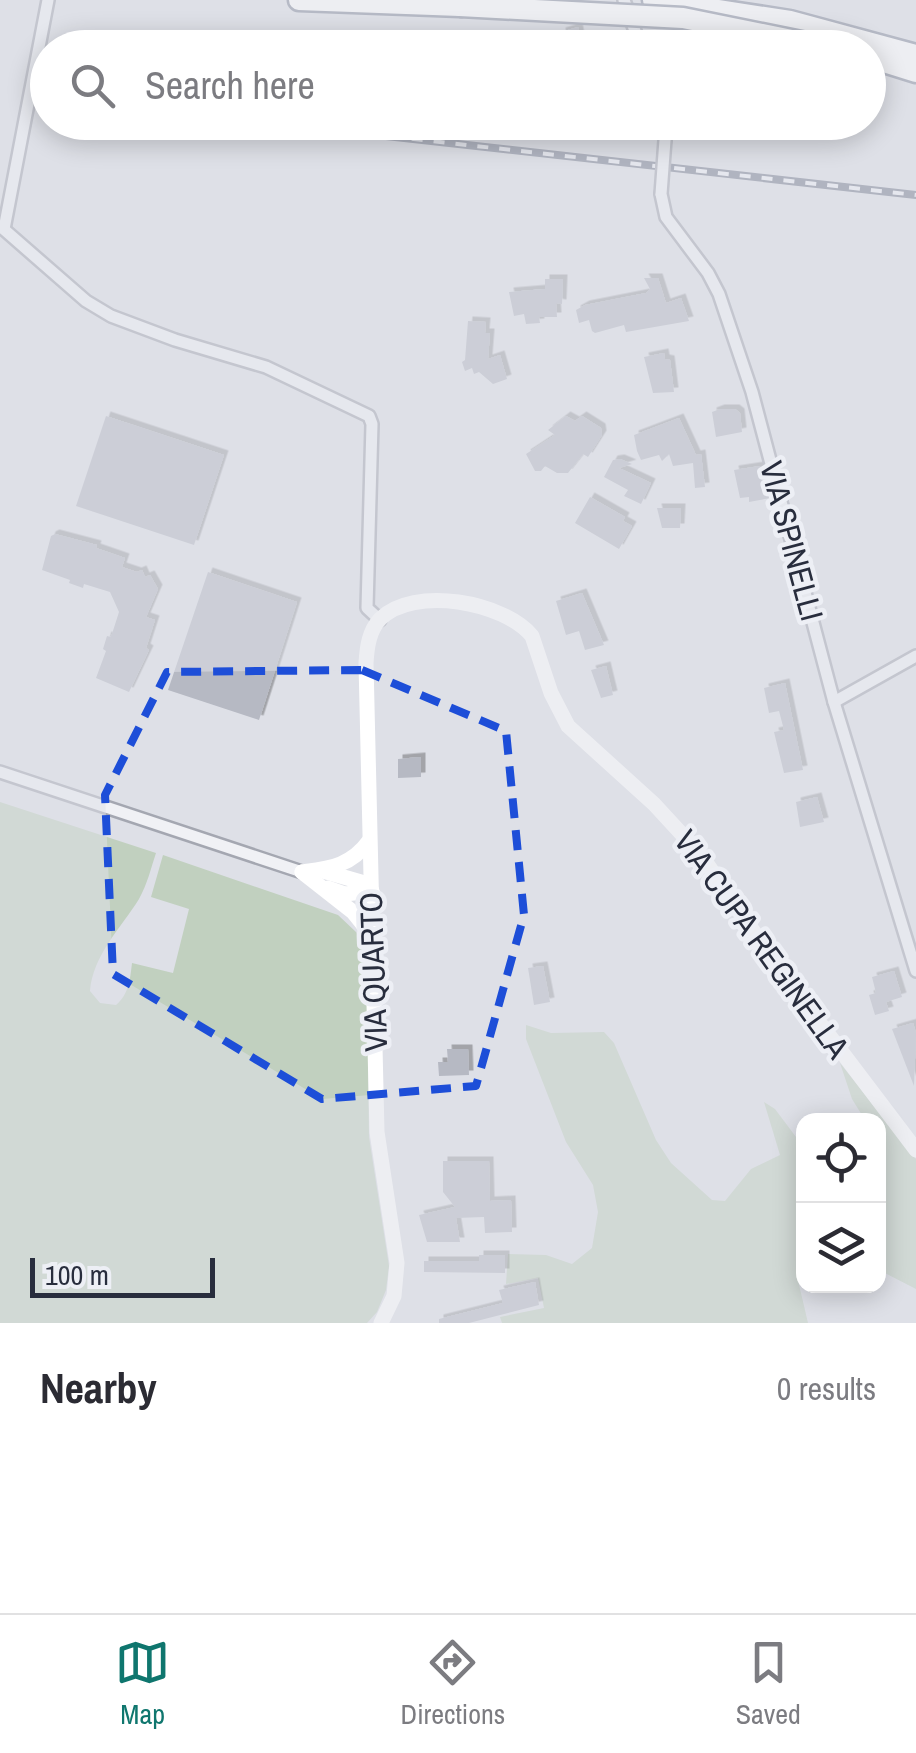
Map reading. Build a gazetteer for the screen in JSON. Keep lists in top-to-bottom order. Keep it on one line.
{"streets":{"street":["VIA SPINELLI","VIA CUPA REGINELLA","VIA QUARTO"]},"crossings":[["VIA CUPA REGINELLA","VIA QUARTO"]],"scale_bar":"100 m","page":{"search":"Search here","scale":"100 m","heading":["Nearby","0 results"],"nav":["Map","Directions","Saved"]}}
